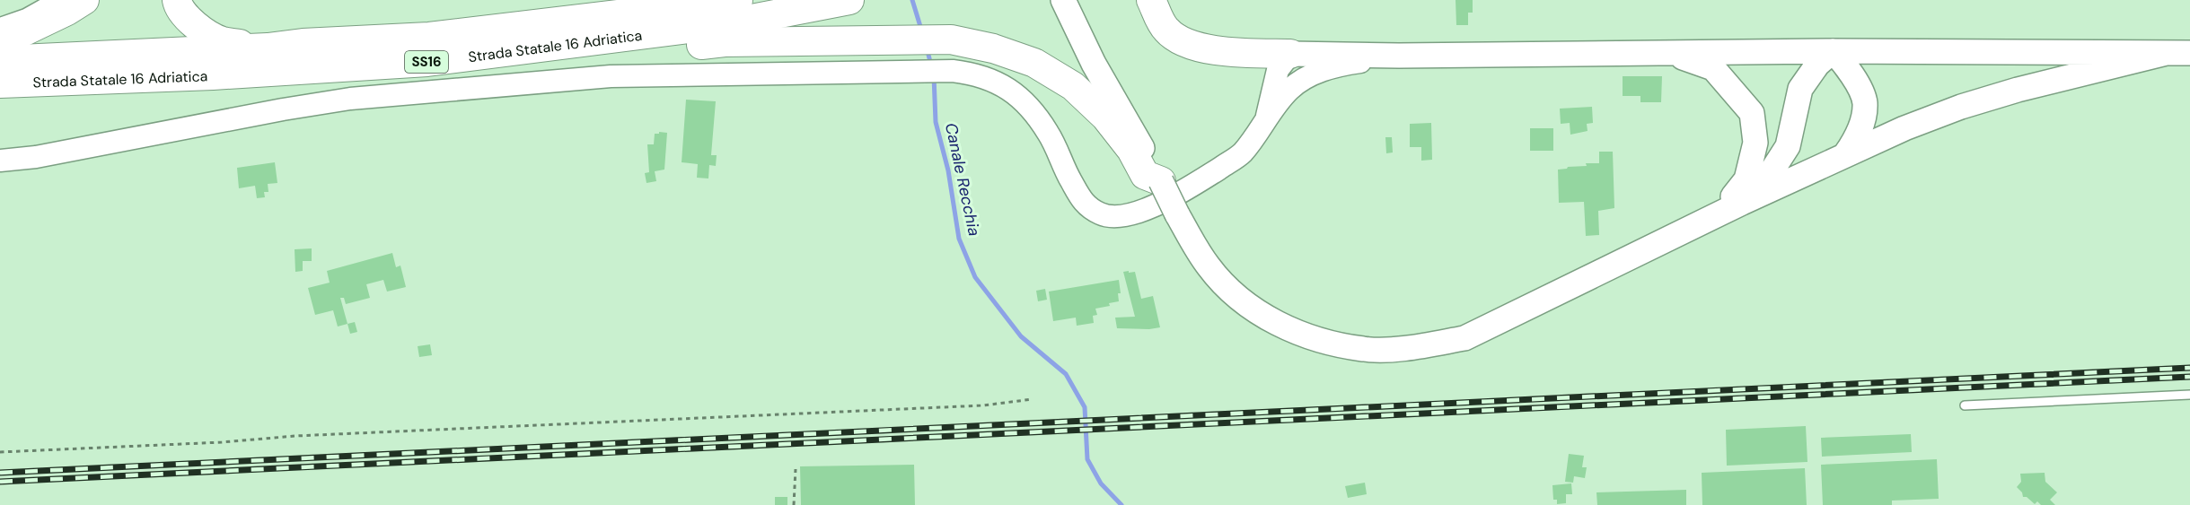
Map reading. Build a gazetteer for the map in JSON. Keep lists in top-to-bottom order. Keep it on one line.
{"streets":{"highway":["Strada Statale 16 Adriatica","SS16"]},"water":["Canale Recchia"]}
